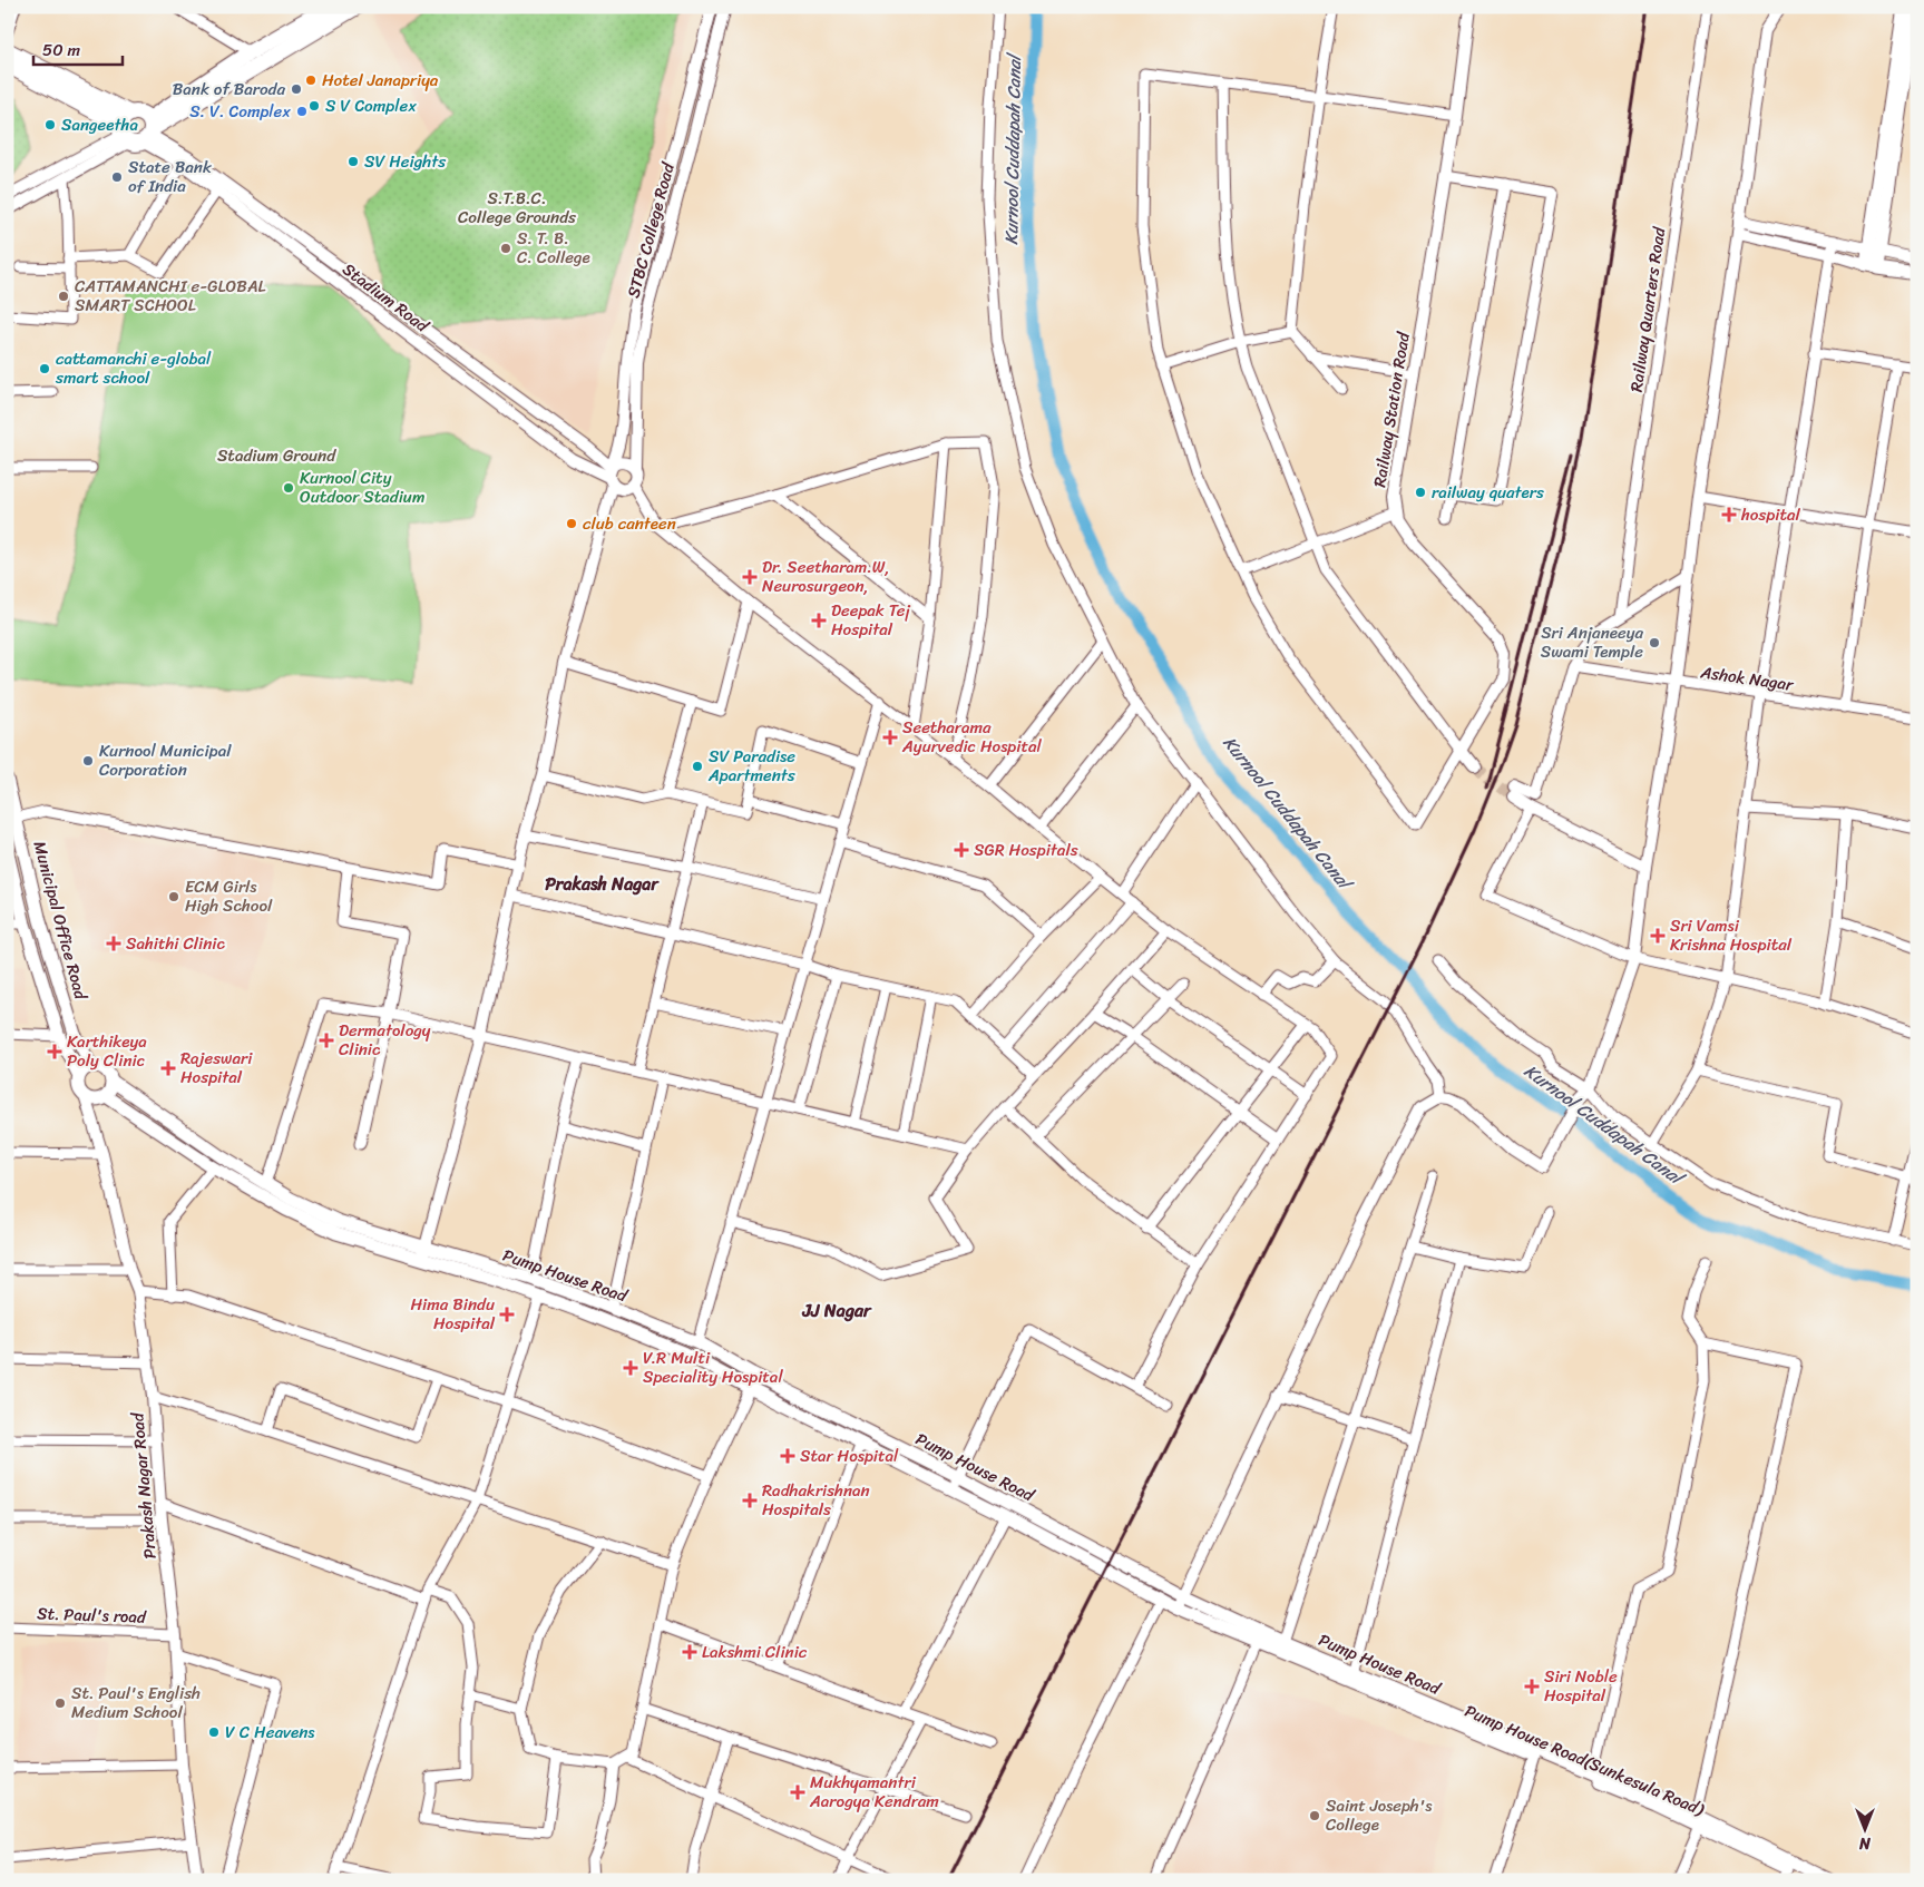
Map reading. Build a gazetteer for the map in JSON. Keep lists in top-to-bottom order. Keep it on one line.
{"streets":{"main road":["Municipal Office Road","Pump House Road","Pump House Road(Sunkesula Road)"],"street":["STBC College Road","Stadium Road","Railway Quarters Road","Railway Station Road","Ashok Nagar","Prakash Nagar Road","St. Paul's road"]},"crossings":[["STBC College Road","Stadium Road"],["STBC College Road","Pump House Road"],["STBC College Road","Pump House Road(Sunkesula Road)"],["Municipal Office Road","Pump House Road"],["Municipal Office Road","Prakash Nagar Road"],["Municipal Office Road","Pump House Road(Sunkesula Road)"],["Pump House Road","Prakash Nagar Road"],["Pump House Road","Pump House Road(Sunkesula Road)"],["Prakash Nagar Road","St. Paul's road"],["Prakash Nagar Road","Pump House Road(Sunkesula Road)"]],"districts":["Prakash Nagar","JJ Nagar"],"water":["Kurnool Cuddapah Canal"],"parks":["S.T.B.C. College Grounds","Stadium Ground"],"places":{"other":["Hotel Janapriya","Bank of Baroda","S V Complex","S. V. Complex","Sangeetha","SV Heights","State Bank of India","S. T. B. C. College","CATTAMANCHI e-GLOBAL SMART SCHOOL","cattamanchi e-global smart school","Kurnool City Outdoor Stadium","railway quaters","club canteen","Sri Anjaneeya Swami Temple","Kurnool Municipal Corporation","SV Paradise Apartments","ECM Girls High School","St. Paul's English Medium School","V C Heavens","Saint Joseph's College"],"health":["hospital","Dr. Seetharam.W, Neurosurgeon,","Deepak Tej Hospital","Seetharama Ayurvedic Hospital","SGR Hospitals","Sri Vamsi Krishna Hospital","Sahithi Clinic","Dermatology Clinic","Karthikeya Poly Clinic","Rajeswari Hospital","Hima Bindu Hospital","V.R Multi Speciality Hospital","Star Hospital","Radhakrishnan Hospitals","Lakshmi Clinic","Siri Noble Hospital","Mukhyamantri Aarogya Kendram"]},"scale_bar":"50 m","north":"bottom"}
